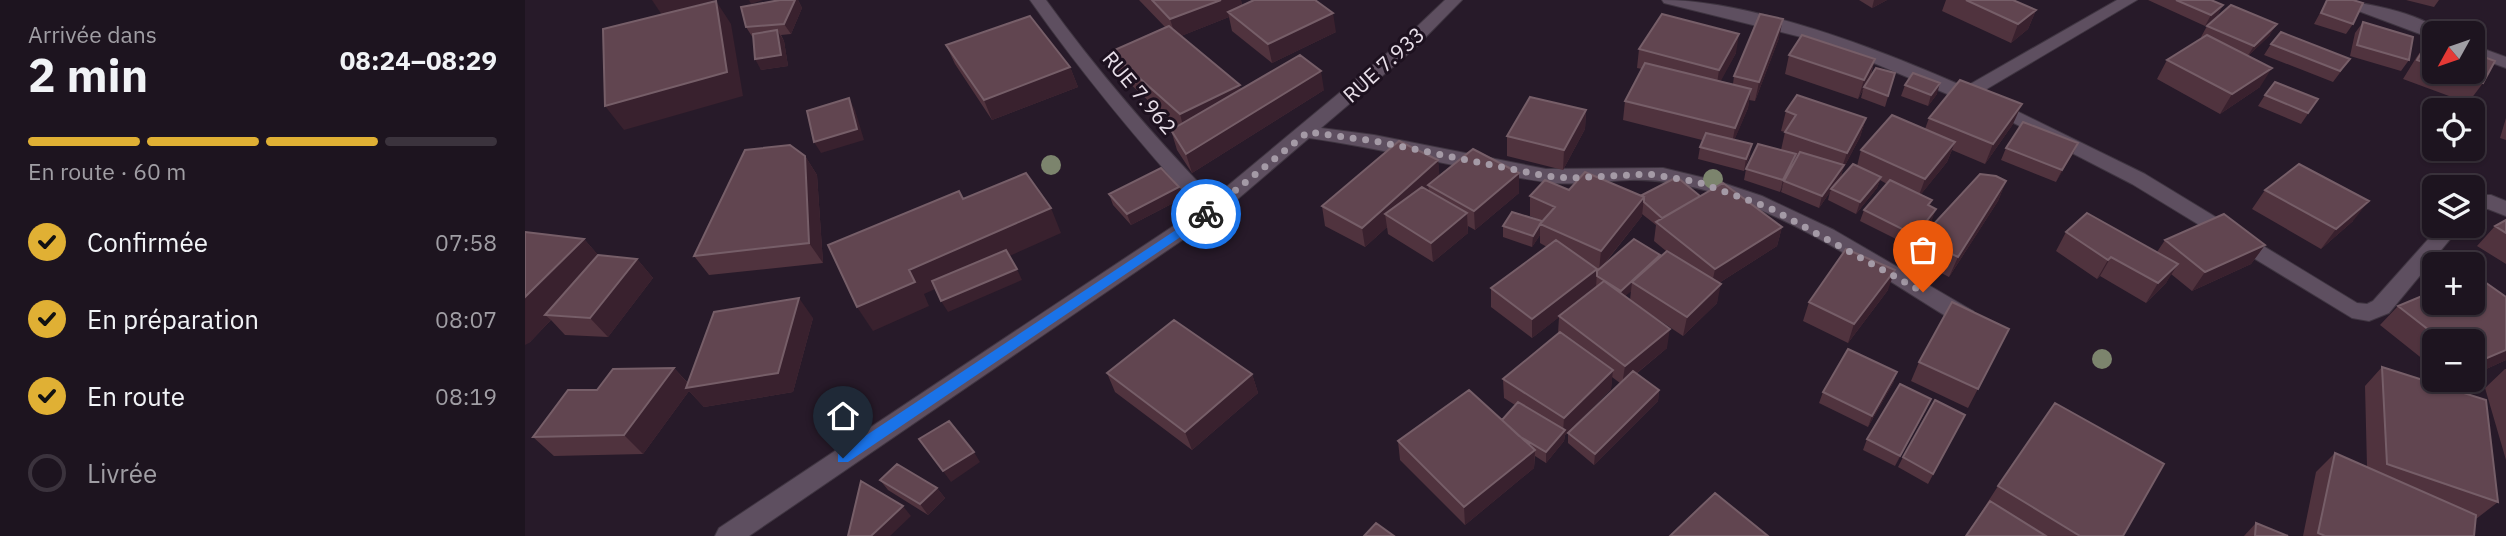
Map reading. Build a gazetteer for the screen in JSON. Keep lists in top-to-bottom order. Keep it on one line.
{"streets":{"street":["RUE 7.933","RUE 7.962"]},"crossings":[["RUE 7.933","RUE 7.962"]],"north":"bottom left","page":{"heading":["2 min","Arrivée dans","08:24–08:29"],"map_buttons":["+","−"],"bar":"En route · 60 m","list":[["Confirmée","07:58"],["En préparation","08:07"],["En route","08:19"],"Livrée"]}}
